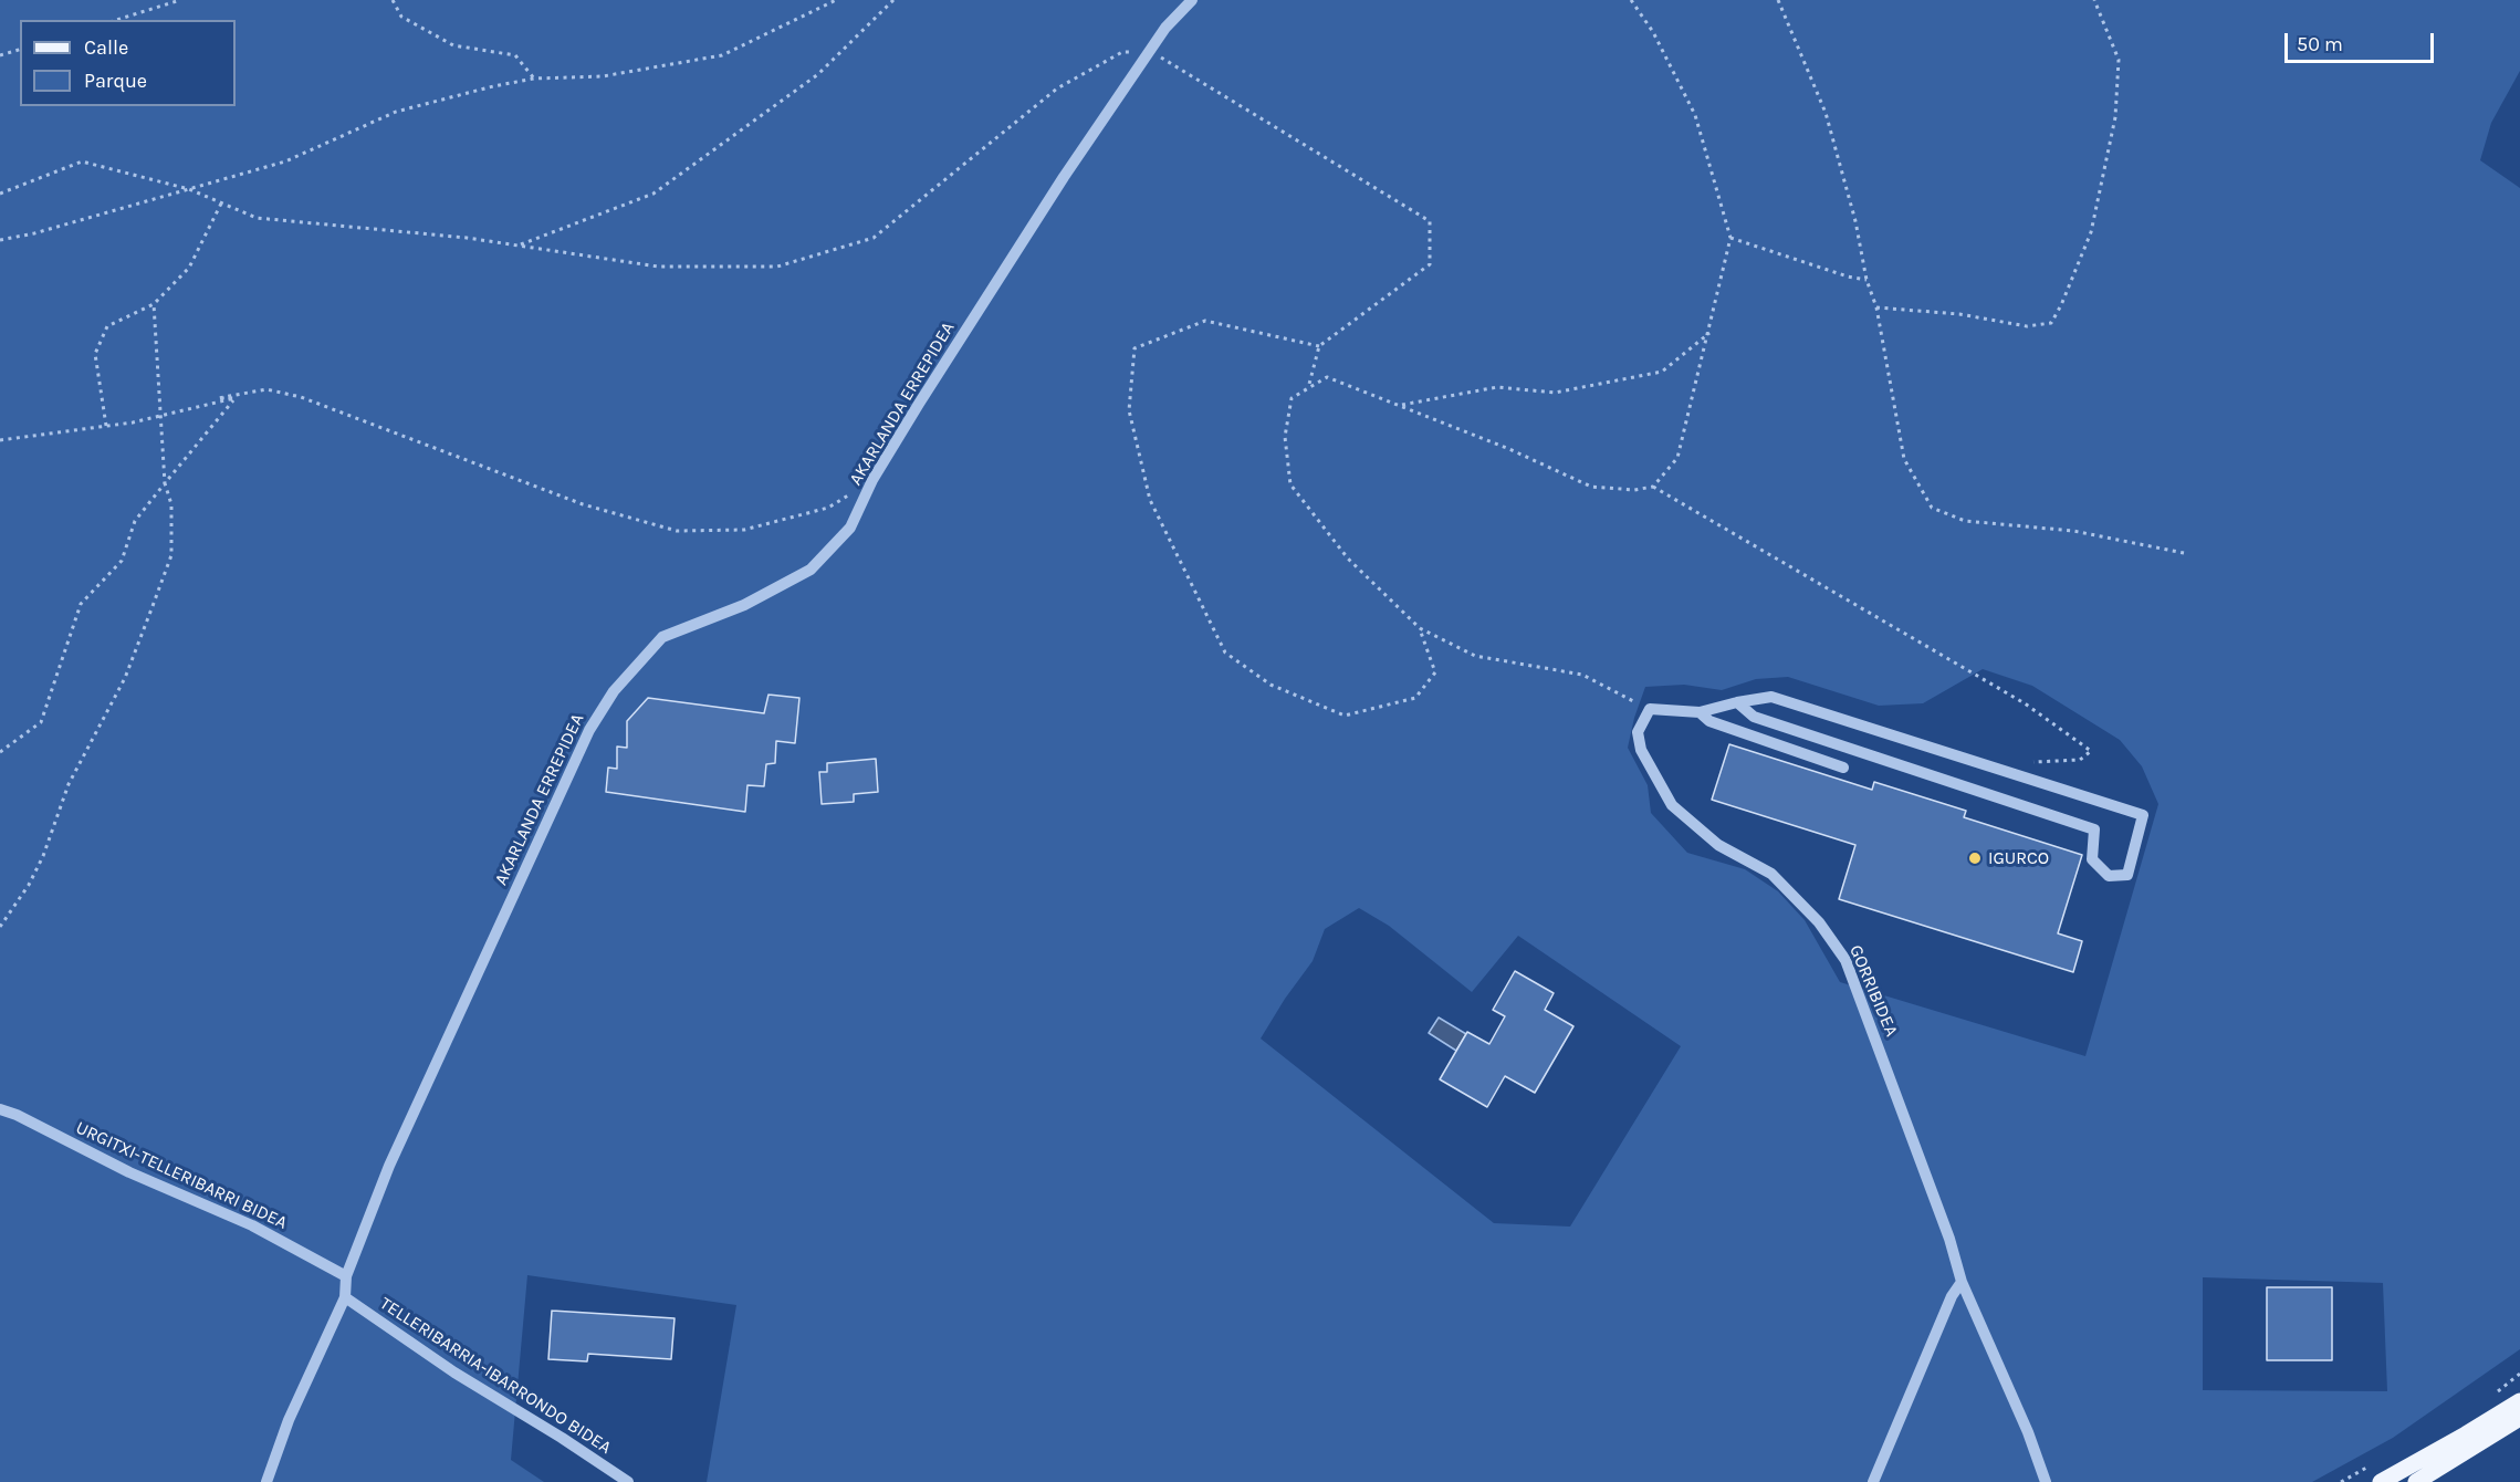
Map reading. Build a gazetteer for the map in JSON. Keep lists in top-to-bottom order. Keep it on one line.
{"streets":{"street":["AKARLANDA ERREPIDEA","GORRIBIDEA","URGITXI-TELLERIBARRI BIDEA","TELLERIBARRIA-IBARRONDO BIDEA"]},"crossings":[["AKARLANDA ERREPIDEA","URGITXI-TELLERIBARRI BIDEA"],["AKARLANDA ERREPIDEA","TELLERIBARRIA-IBARRONDO BIDEA"]],"places":["IGURCO"],"legend":["Calle","Parque"],"scale_bar":"50 m"}
